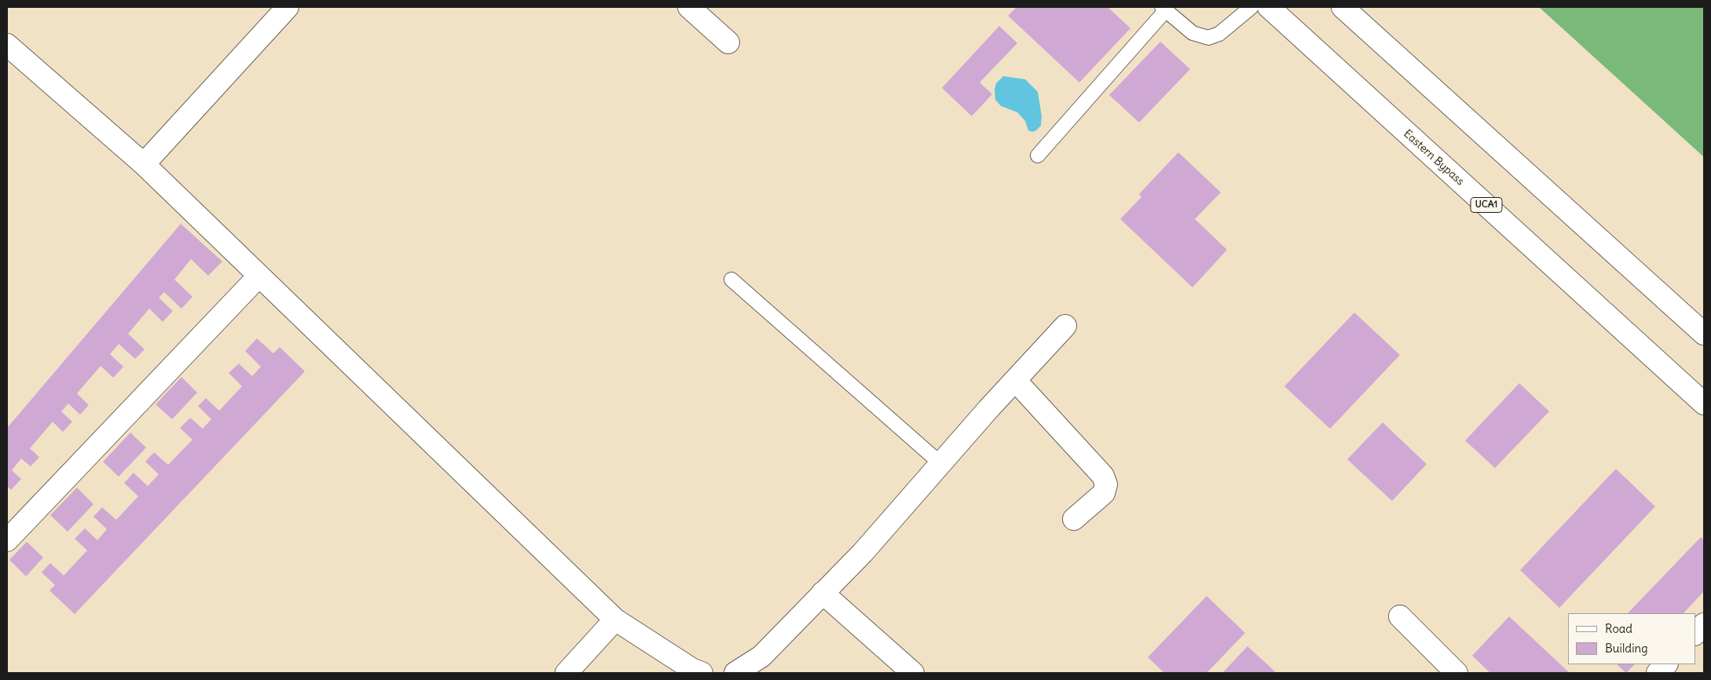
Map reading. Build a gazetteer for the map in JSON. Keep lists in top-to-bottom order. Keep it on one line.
{"streets":{"street":["Eastern Bypass","UCA1"]},"legend":["Road","Building"]}
